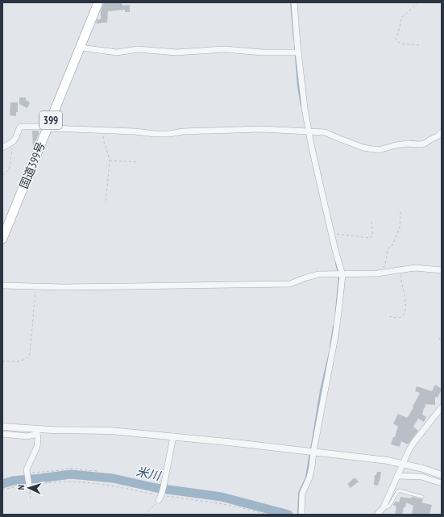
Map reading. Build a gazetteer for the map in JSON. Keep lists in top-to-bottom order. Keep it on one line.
{"streets":{"highway":["399","国道399号"]},"water":["米川"],"north":"left"}
